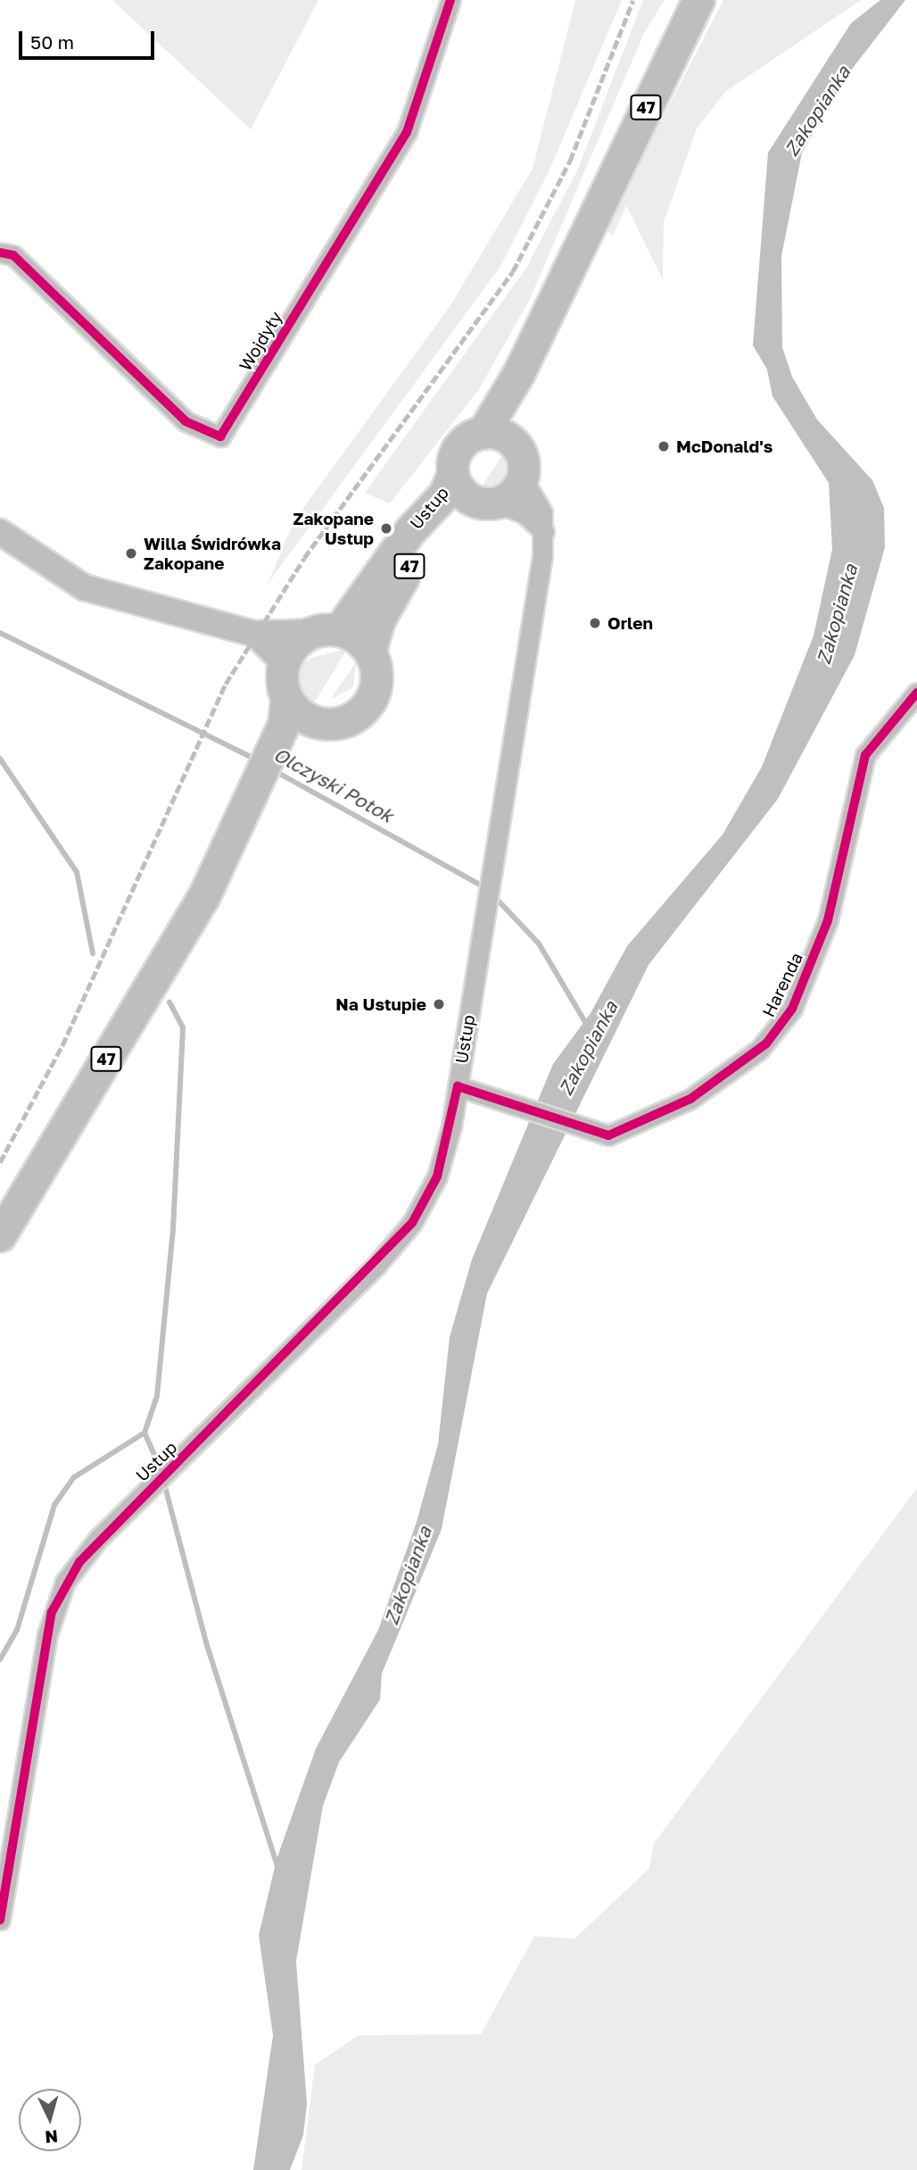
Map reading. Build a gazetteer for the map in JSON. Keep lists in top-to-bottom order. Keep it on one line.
{"streets":{"main road":["47","Ustup"],"street":["Wojdyły","Harenda"]},"crossings":[["47","Ustup"],["Ustup","Harenda"]],"water":["Zakopianka","Olczyski Potok"],"places":["McDonald's","Zakopane Ustup","Willa Świdrówka Zakopane","Orlen","Na Ustupie"],"scale_bar":"50 m","north":"bottom"}
